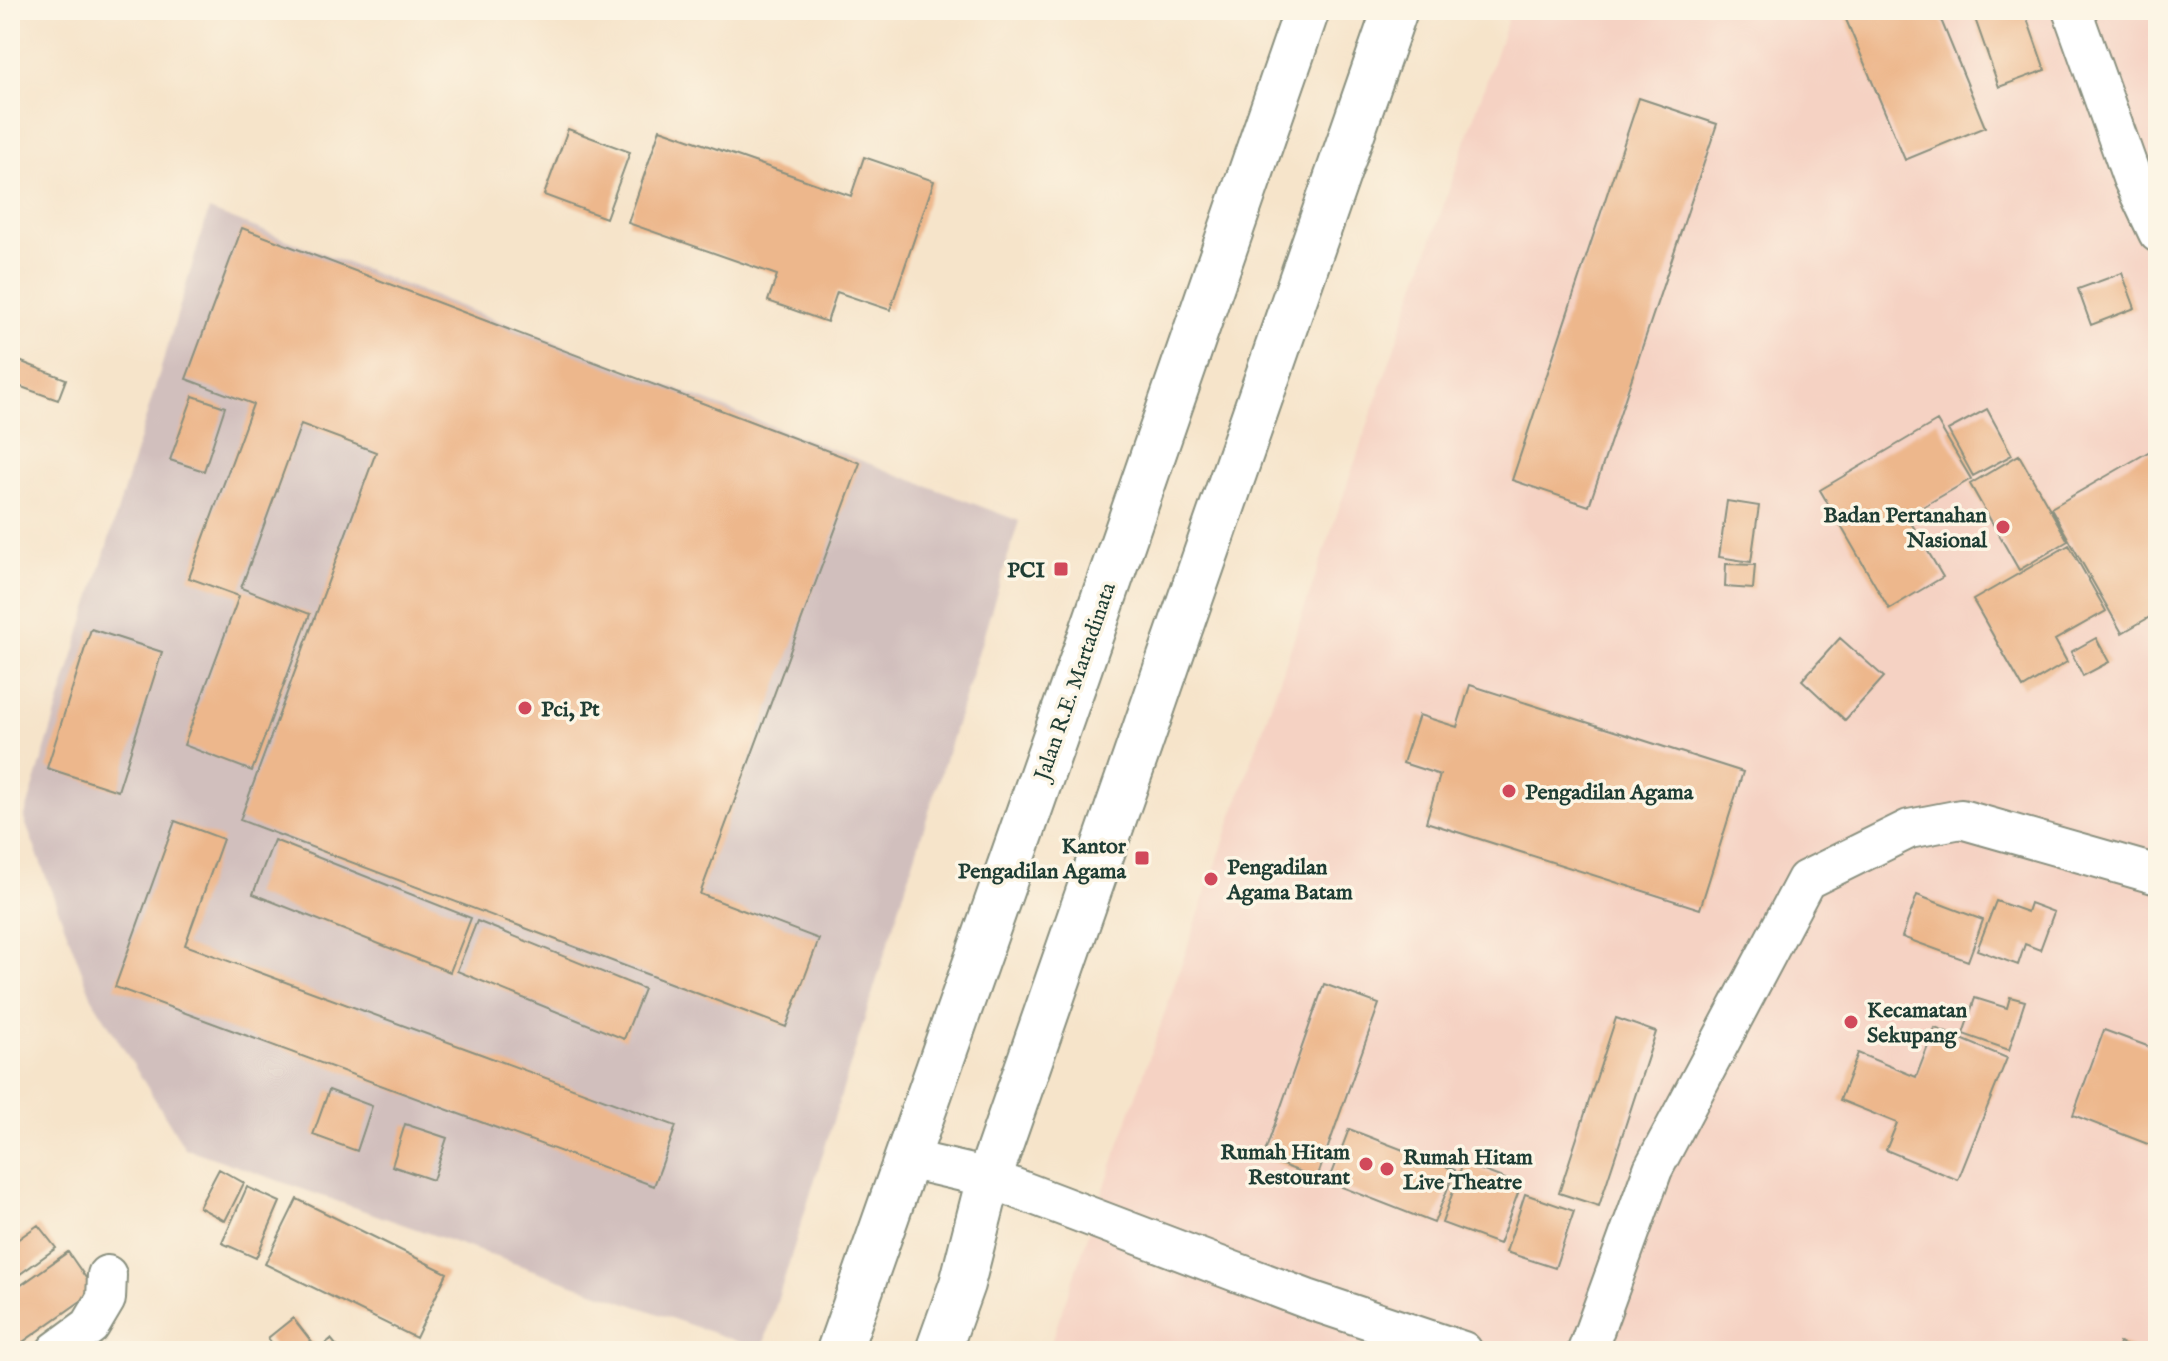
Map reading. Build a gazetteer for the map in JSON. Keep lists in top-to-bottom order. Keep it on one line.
{"streets":{"highway":["Jalan R.E. Martadinata"]},"places":{"other":["Badan Pertanahan Nasional","Pci, Pt","Pengadilan Agama","Pengadilan Agama Batam","Kecamatan Sekupang","Rumah Hitam Restourant","Rumah Hitam Live Theatre"],"transit":["PCI","Kantor Pengadilan Agama"]}}
